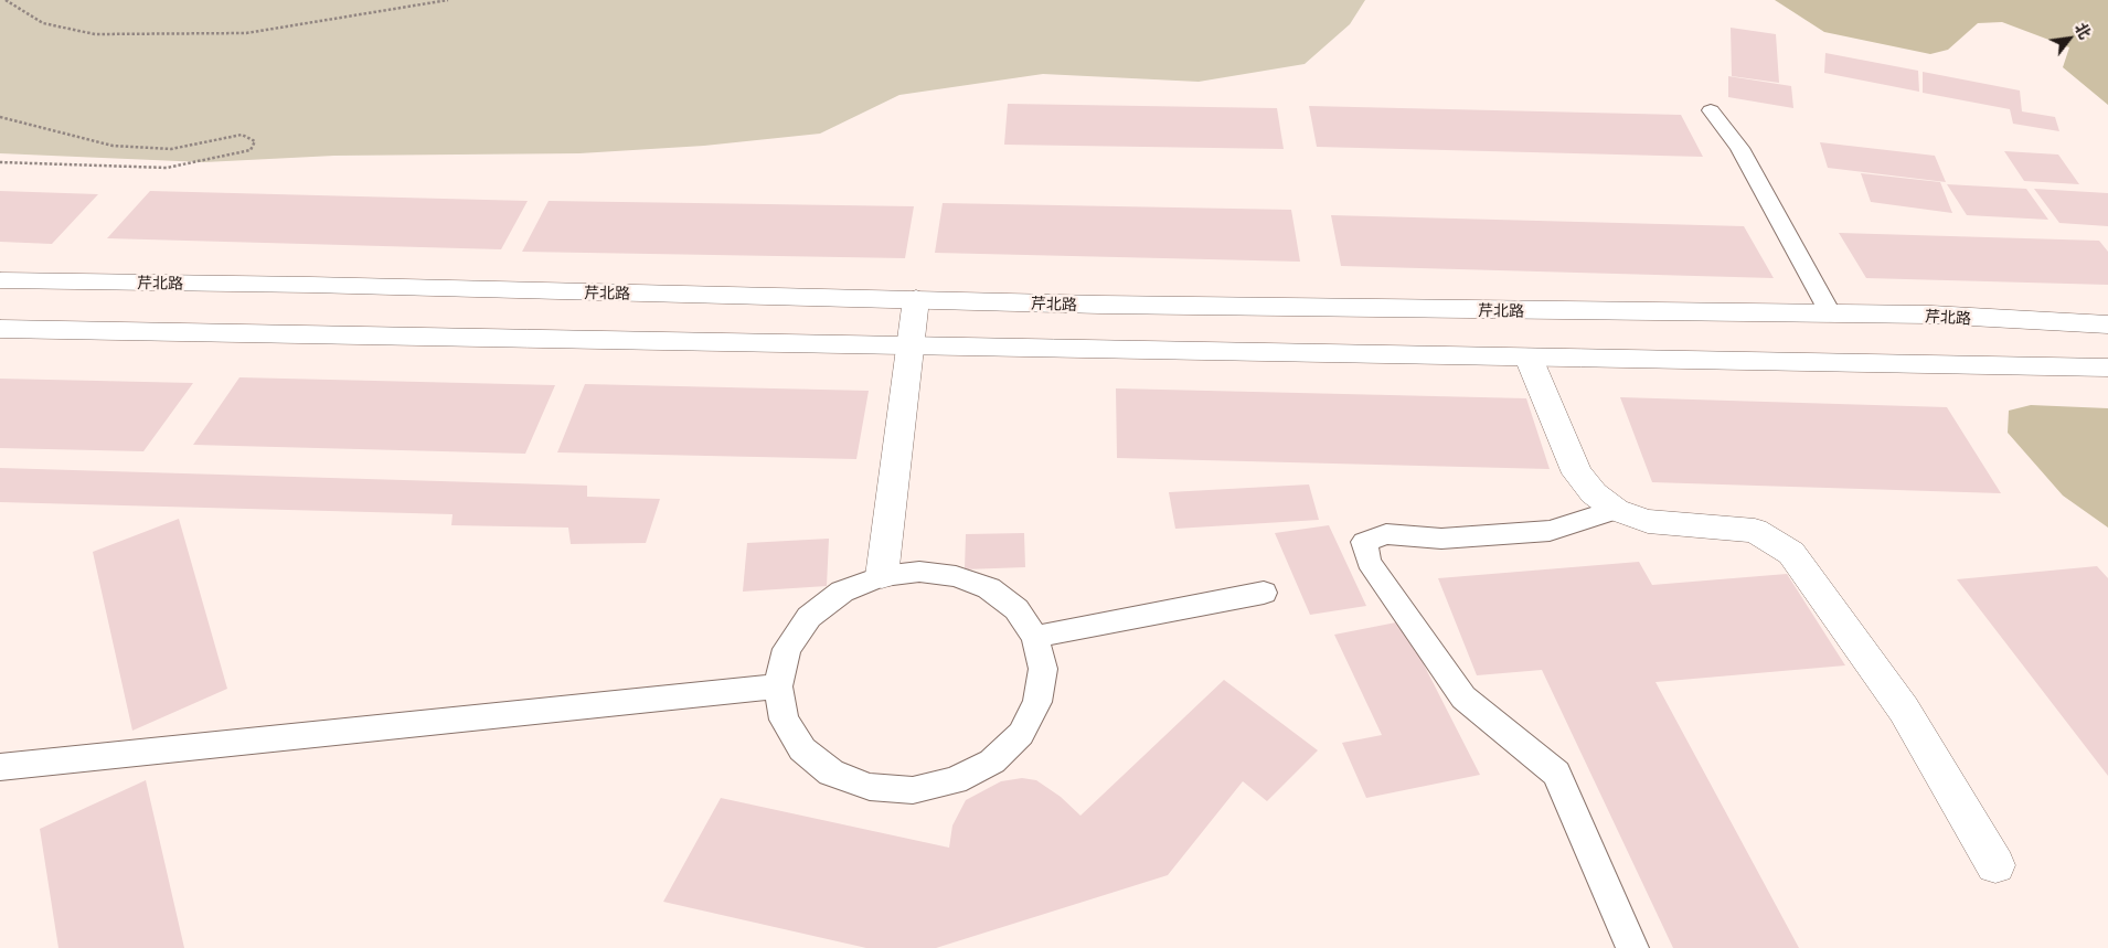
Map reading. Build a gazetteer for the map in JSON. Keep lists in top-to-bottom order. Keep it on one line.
{"streets":{"main road":["芹北路"]},"north":"top right"}
